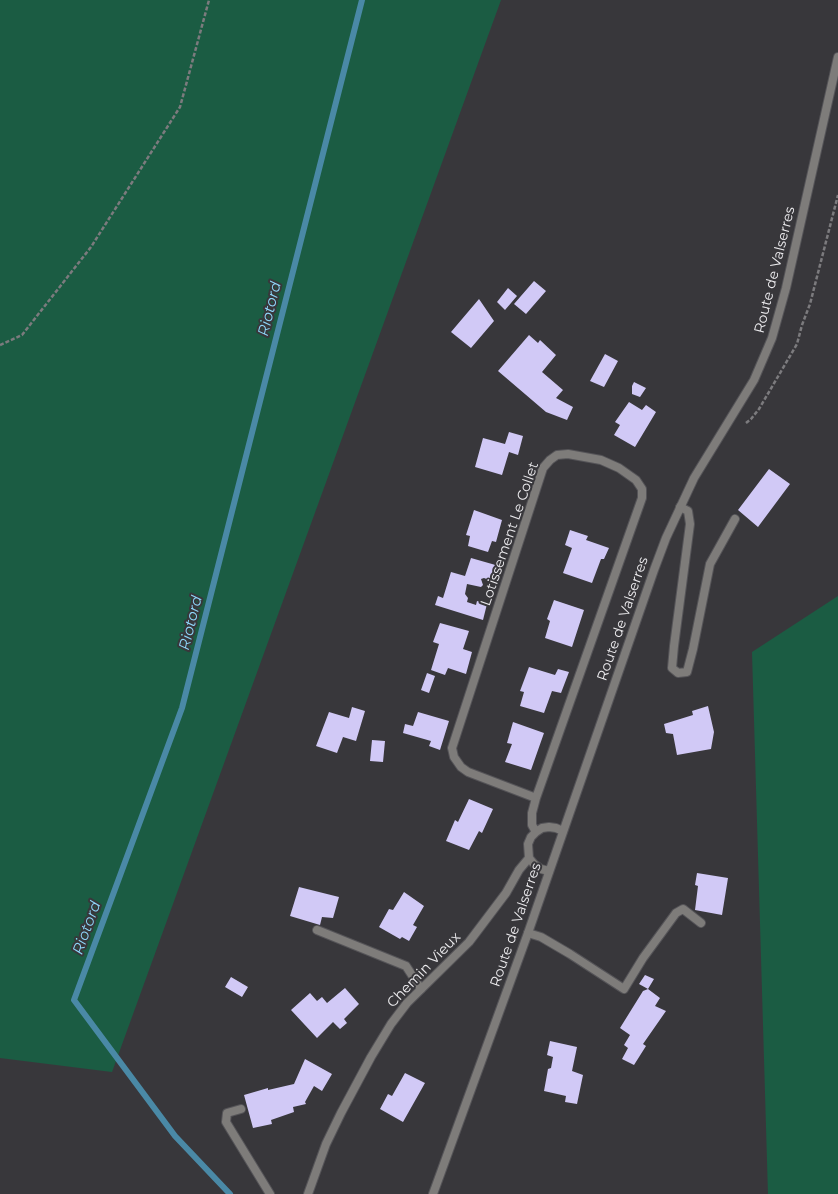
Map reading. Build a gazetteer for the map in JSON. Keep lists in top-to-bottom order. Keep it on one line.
{"streets":{"street":["Route de Valserres","Lotissement Le Collet","Chemin Vieux"]},"water":["Riotord"]}
